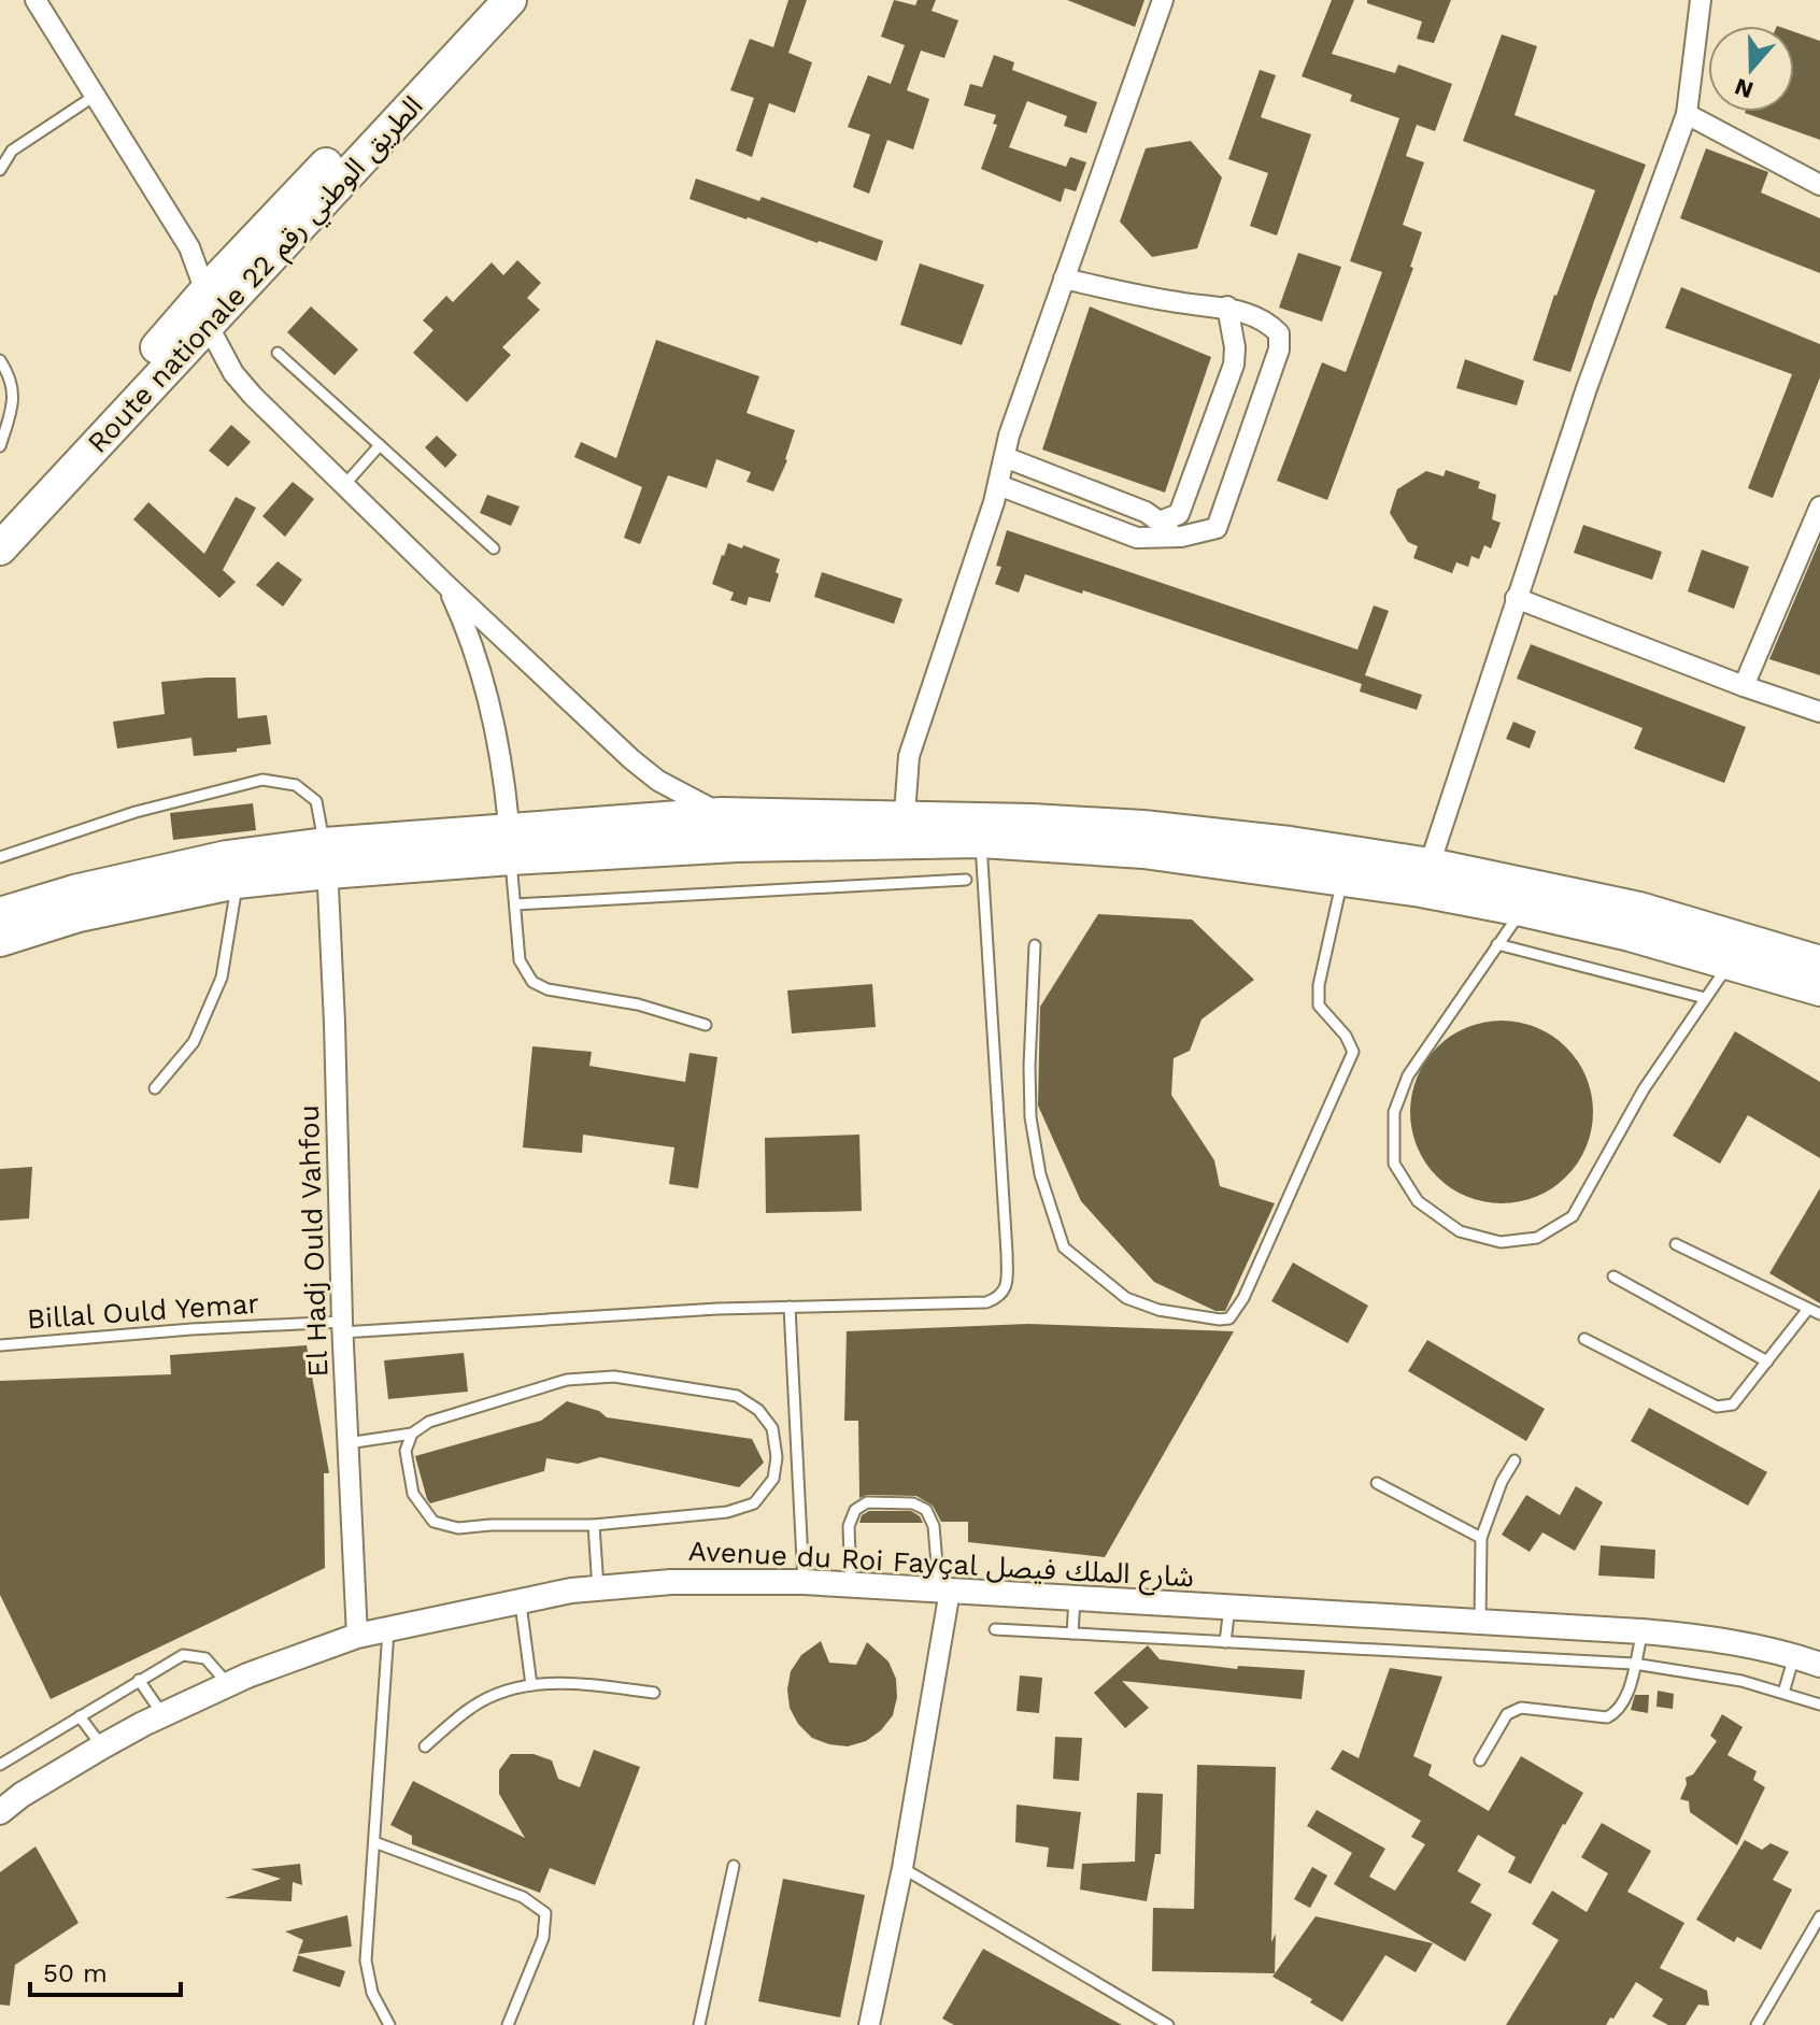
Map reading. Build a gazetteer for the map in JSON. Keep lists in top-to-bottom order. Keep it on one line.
{"streets":{"highway":["Route nationale 22 الطريق الوطني رقم"],"street":["El Hadj Ould Vahfou","Avenue du Roi Fayçal شارع الملك فيصل"],"lane":["Billal Ould Yemar"]},"crossings":[["El Hadj Ould Vahfou","Billal Ould Yemar"],["El Hadj Ould Vahfou","Avenue du Roi Fayçal شارع الملك فيصل"]],"scale_bar":"50 m","north":"bottom"}
